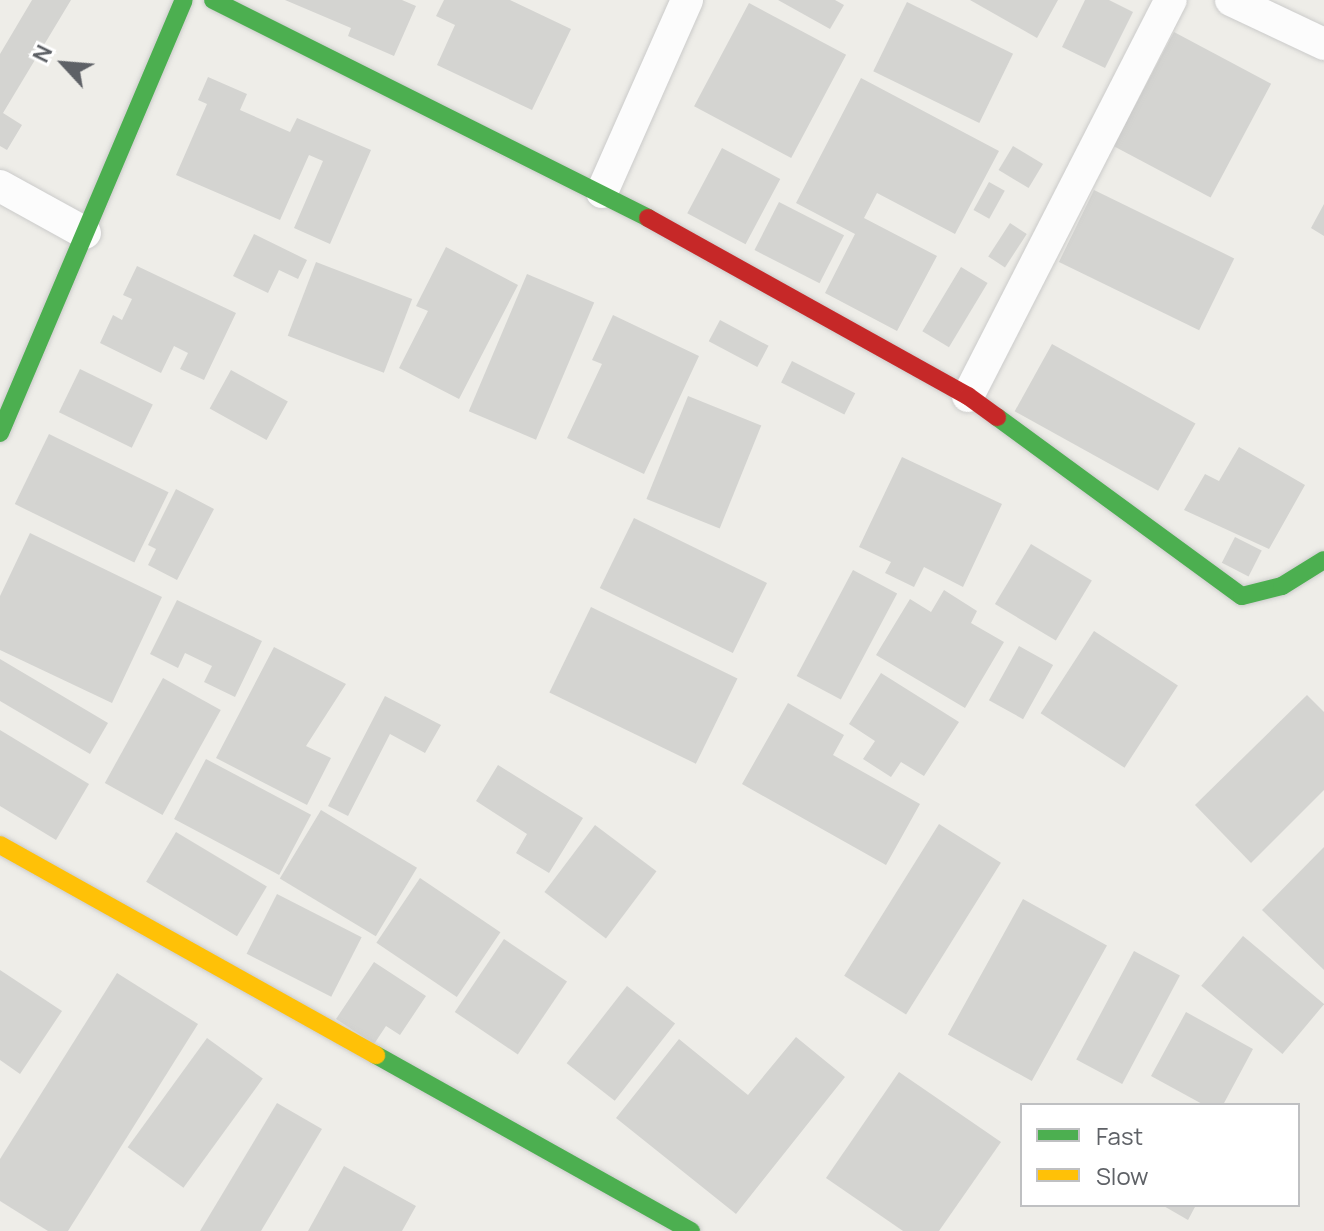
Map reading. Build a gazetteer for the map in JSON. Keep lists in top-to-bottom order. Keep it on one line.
{"legend":["Fast","Slow"],"north":"top left"}
